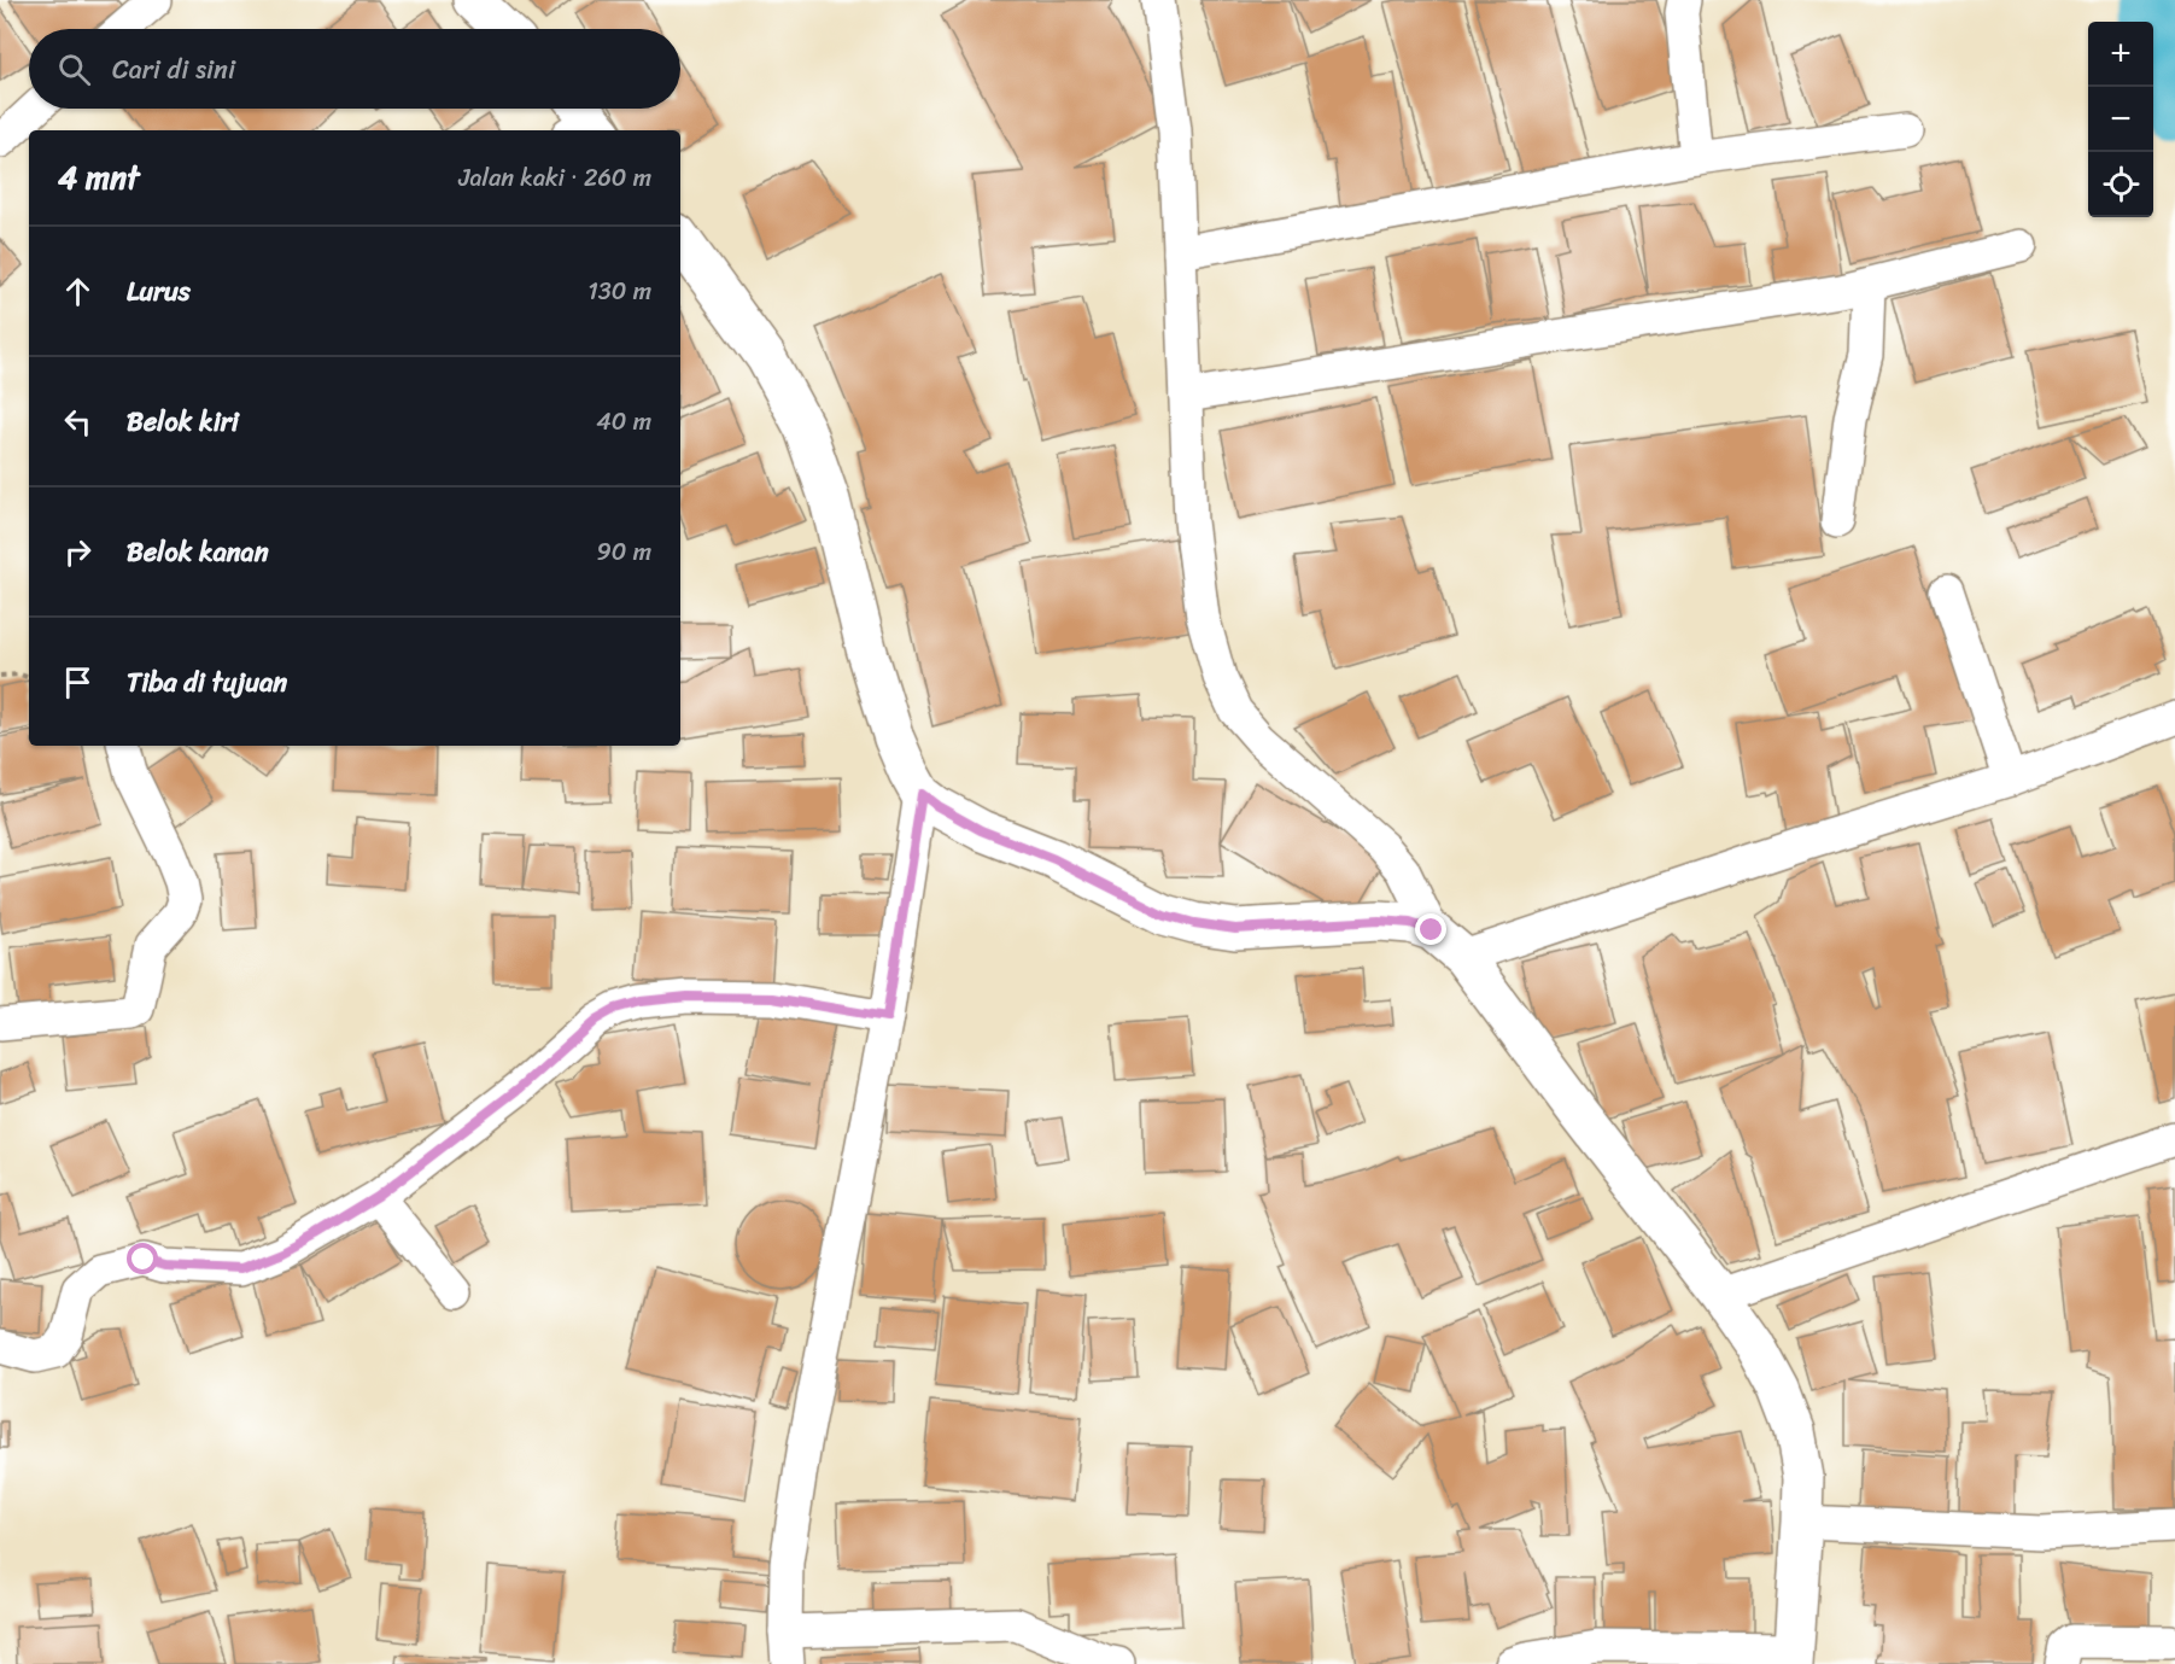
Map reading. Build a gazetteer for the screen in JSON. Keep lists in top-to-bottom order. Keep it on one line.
{"page":{"map_buttons":["+","−"],"search":"Cari di sini","heading":["4 mnt","Jalan kaki · 260 m"],"list":[["Lurus","130 m"],["Belok kiri","40 m"],["Belok kanan","90 m"],"Tiba di tujuan"]}}
